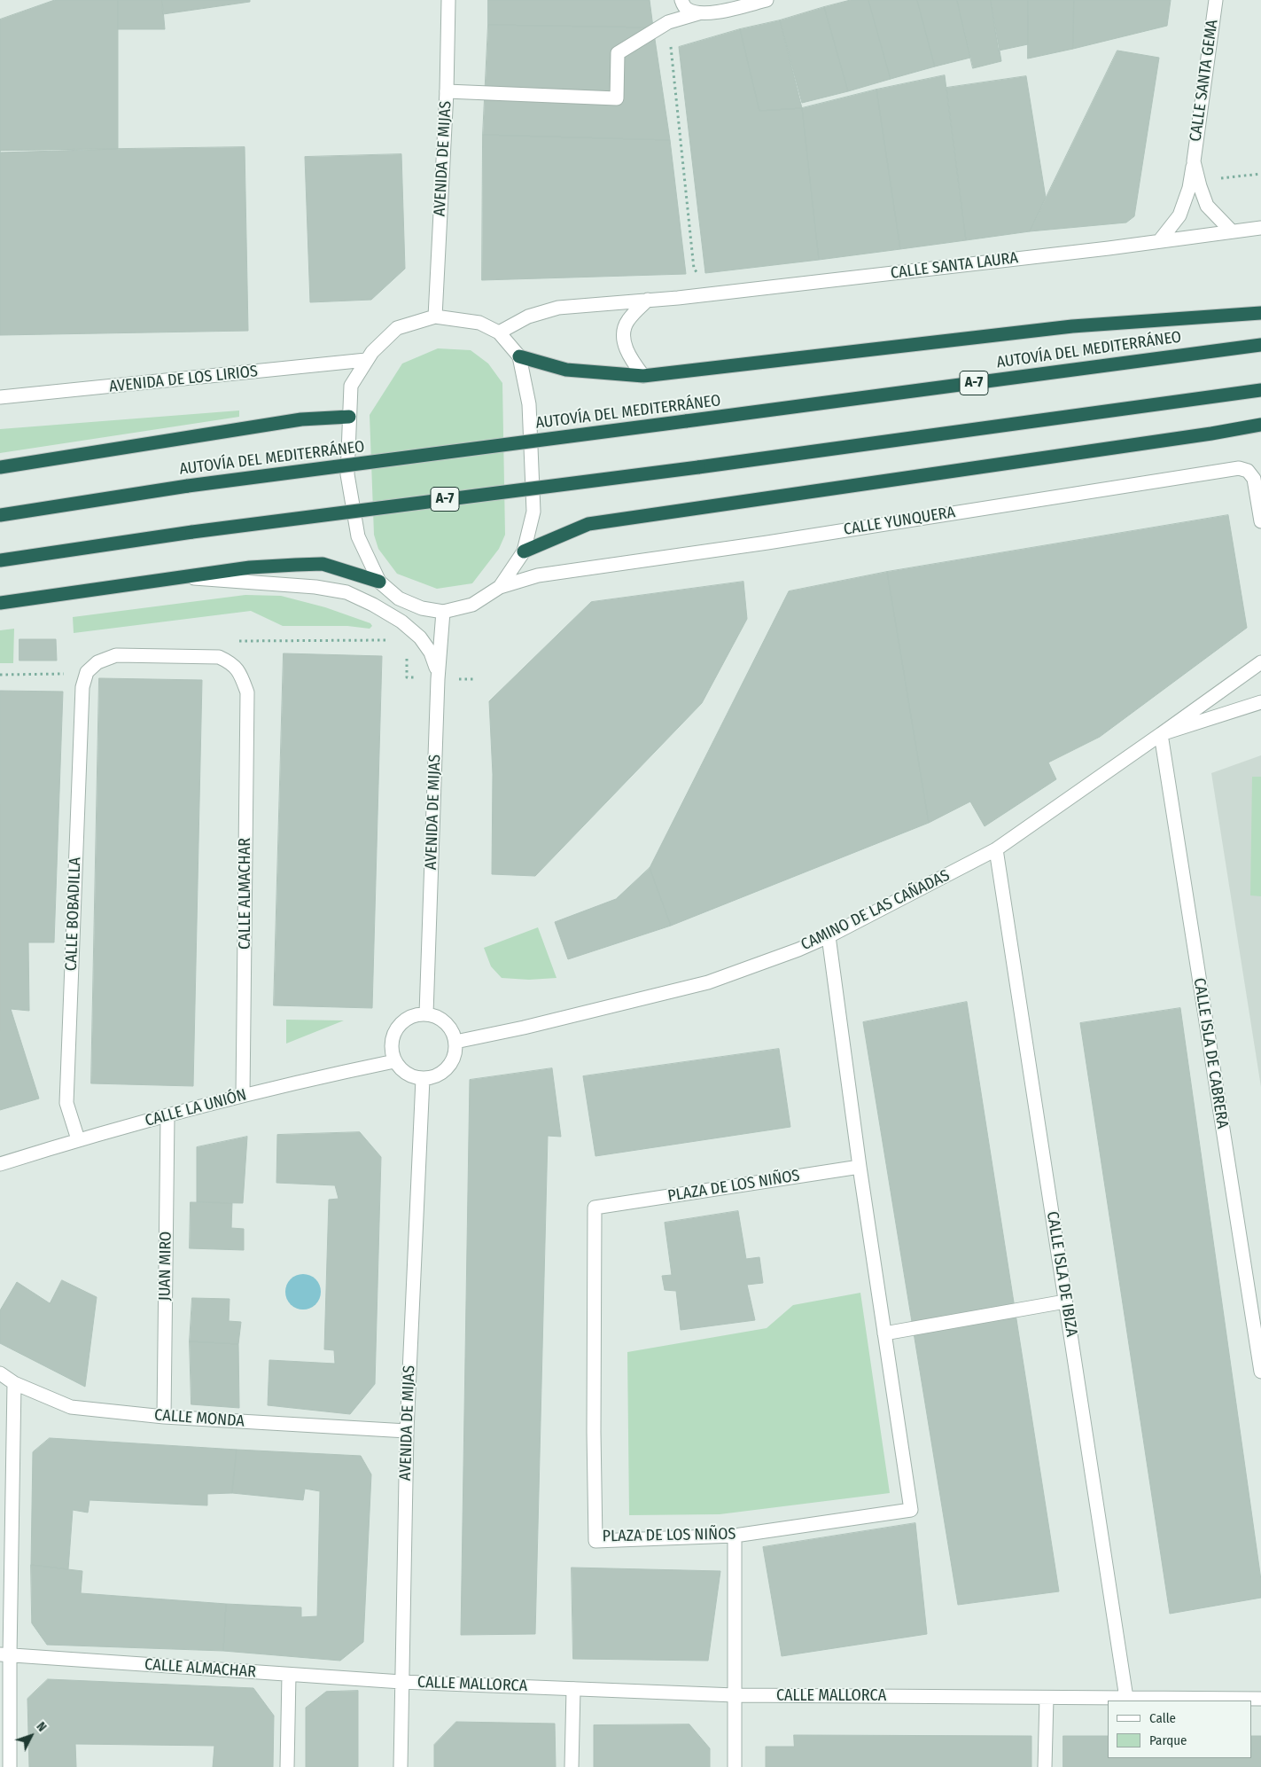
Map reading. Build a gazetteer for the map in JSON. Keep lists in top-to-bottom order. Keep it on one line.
{"streets":{"highway":["AUTOVÍA DEL MEDITERRÁNEO","A-7"],"street":["CALLE SANTA GEMA","AVENIDA DE MIJAS","CALLE SANTA LAURA","AVENIDA DE LOS LIRIOS","CALLE YUNQUERA","CALLE ALMACHAR","CAMINO DE LAS CAÑADAS","CALLE BOBADILLA","CALLE ISLA DE CABRERA","CALLE LA UNIÓN","PLAZA DE LOS NIÑOS","JUAN MIRO","CALLE ISLA DE IBIZA","CALLE MONDA","CALLE MALLORCA"]},"crossings":[["CALLE SANTA GEMA","CALLE SANTA LAURA"],["AVENIDA DE MIJAS","CALLE ALMACHAR"],["AVENIDA DE MIJAS","CAMINO DE LAS CAÑADAS"],["AVENIDA DE MIJAS","CALLE LA UNIÓN"],["AVENIDA DE MIJAS","CALLE MONDA"],["AVENIDA DE MIJAS","CALLE MALLORCA"],["CALLE ALMACHAR","CALLE BOBADILLA"],["CALLE ALMACHAR","CALLE LA UNIÓN"],["CALLE ALMACHAR","CALLE MALLORCA"],["CAMINO DE LAS CAÑADAS","CALLE ISLA DE CABRERA"],["CAMINO DE LAS CAÑADAS","CALLE LA UNIÓN"],["CAMINO DE LAS CAÑADAS","PLAZA DE LOS NIÑOS"],["CAMINO DE LAS CAÑADAS","CALLE ISLA DE IBIZA"],["CALLE BOBADILLA","CALLE LA UNIÓN"],["CALLE LA UNIÓN","JUAN MIRO"],["JUAN MIRO","CALLE MONDA"],["CALLE ISLA DE IBIZA","CALLE MALLORCA"]],"legend":["Calle","Parque"],"north":"top right"}
